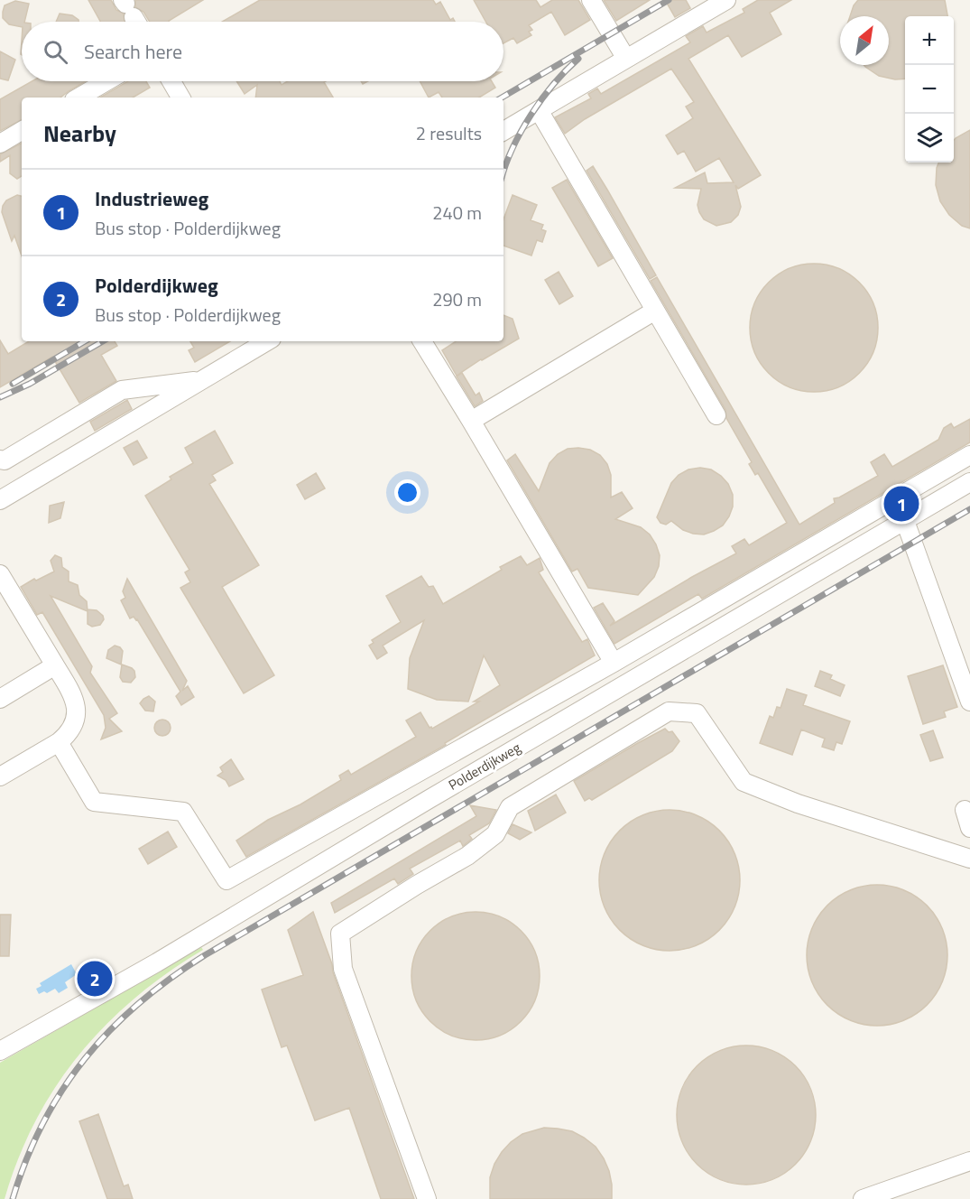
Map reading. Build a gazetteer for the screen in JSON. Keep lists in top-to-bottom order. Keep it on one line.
{"streets":{"street":["Polderdijkweg"]},"north":"top right","page":{"map_buttons":["+","−"],"search":"Search here","heading":["Nearby","2 results"],"list":[{"mark":"1","name":"Industrieweg","note":"Bus stop · Polderdijkweg","value":"240 m"},{"mark":"2","name":"Polderdijkweg","note":"Bus stop · Polderdijkweg","value":"290 m"}],"pins":["1","2"]}}
